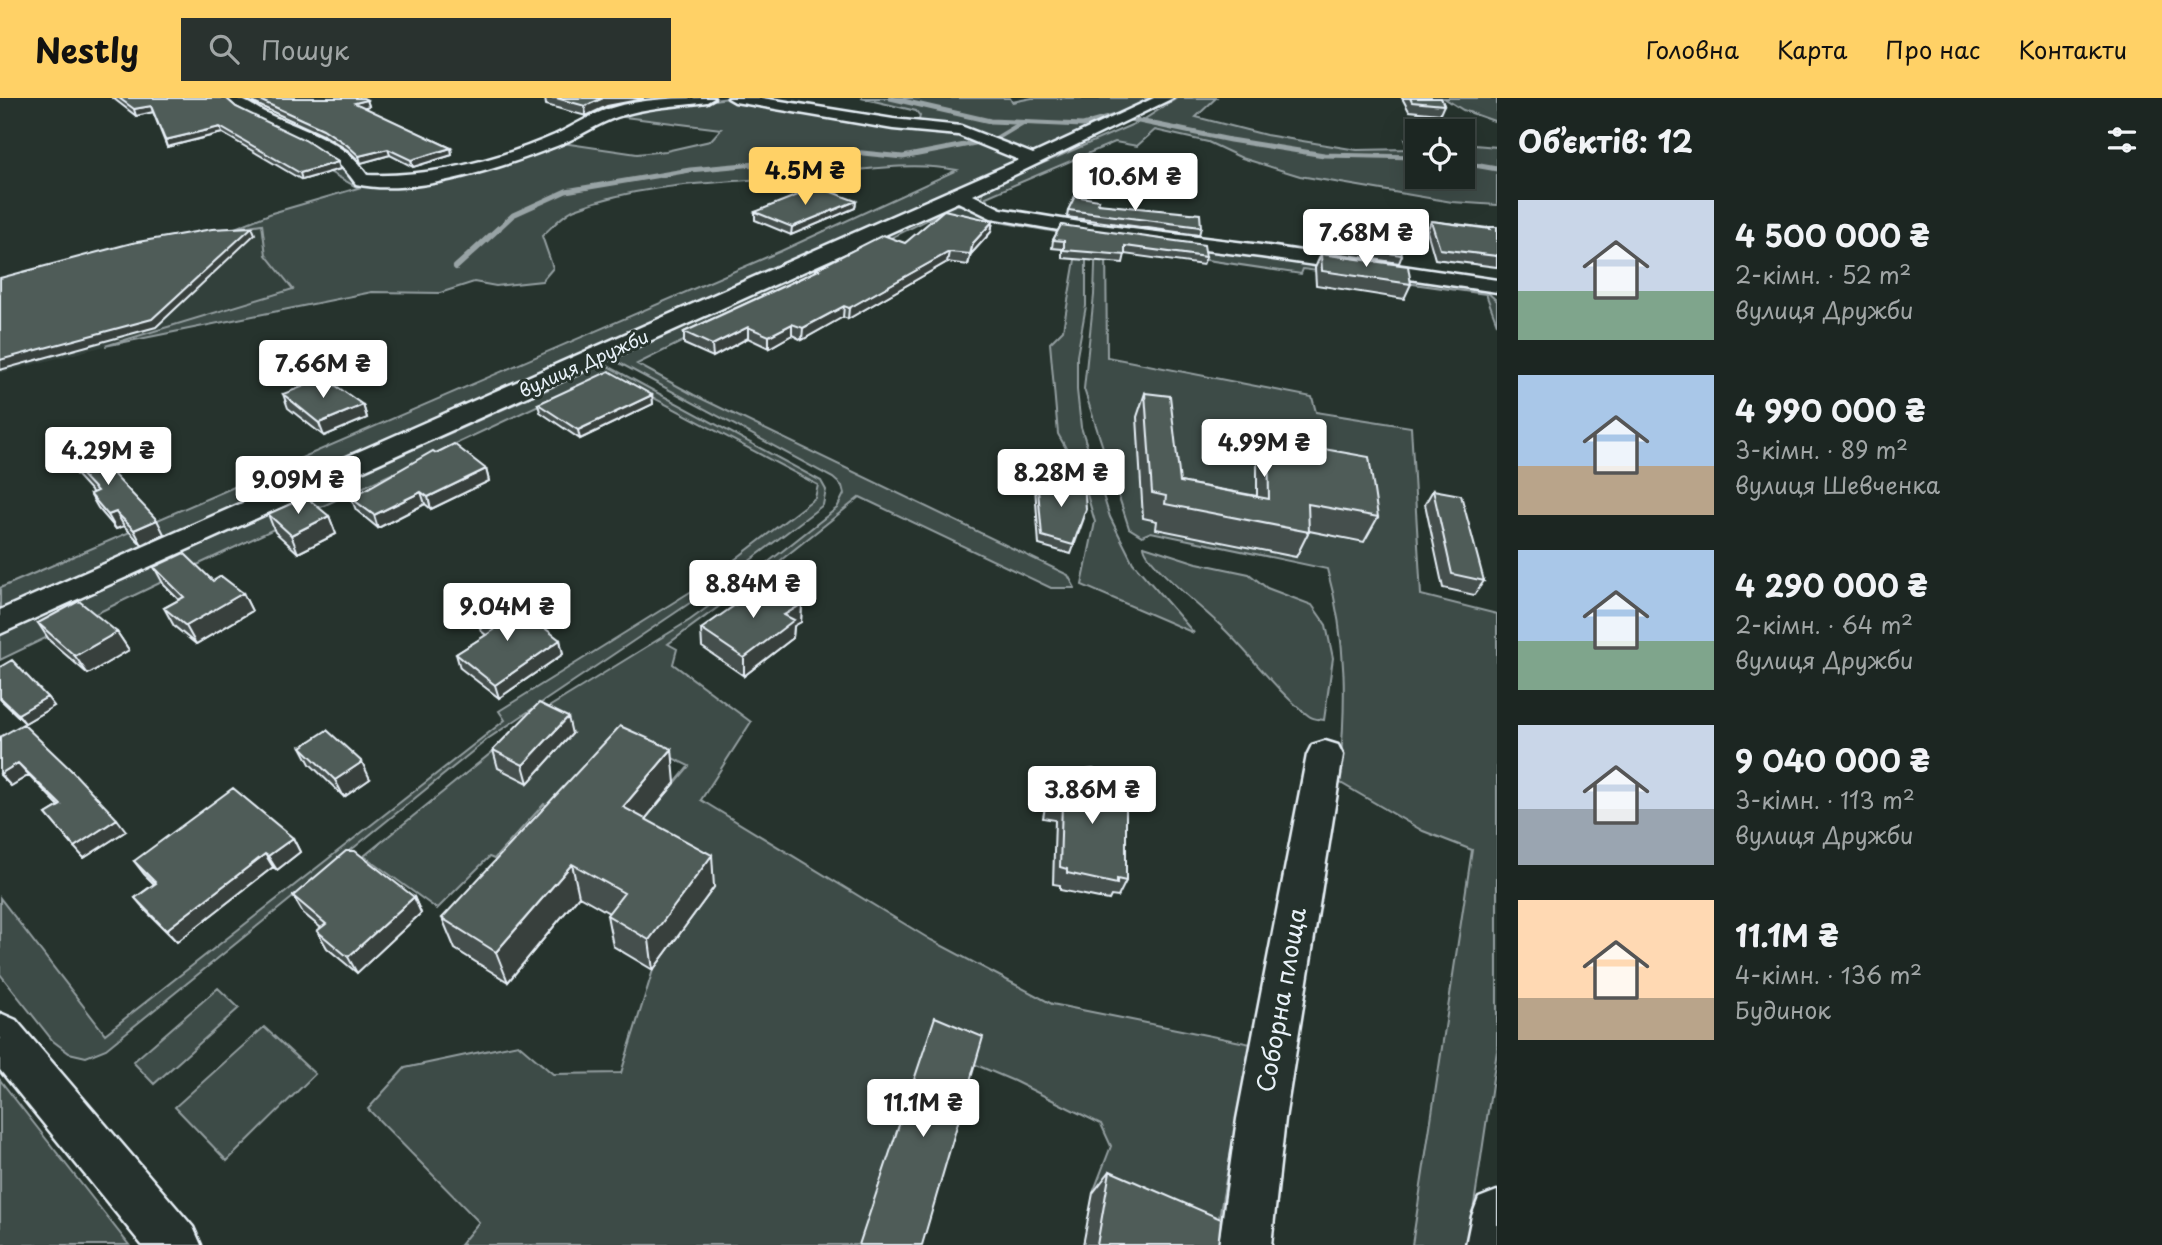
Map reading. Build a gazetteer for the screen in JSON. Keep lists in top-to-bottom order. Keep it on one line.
{"streets":{"street":["вулиця Дружби","Соборна площа"]},"page":{"header":"Nestly","search":"Пошук","nav":["Головна","Карта","Про нас","Контакти"],"heading":"Об’єктів: 12","price":["4.5M ₴","10.6M ₴","7.68M ₴","7.66M ₴","4.99M ₴","4.29M ₴","8.28M ₴","9.09M ₴","8.84M ₴","9.04M ₴","3.86M ₴","11.1M ₴"],"list":[{"name":"4 500 000 ₴","note":"2-кімн. · 52 m² · вулиця Дружби"},{"name":"4 990 000 ₴","note":"3-кімн. · 89 m² · вулиця Шевченка"},{"name":"4 290 000 ₴","note":"2-кімн. · 64 m² · вулиця Дружби"},{"name":"9 040 000 ₴","note":"3-кімн. · 113 m² · вулиця Дружби"},{"name":"11.1M ₴","note":"4-кімн. · 136 m² · Будинок"}]}}
